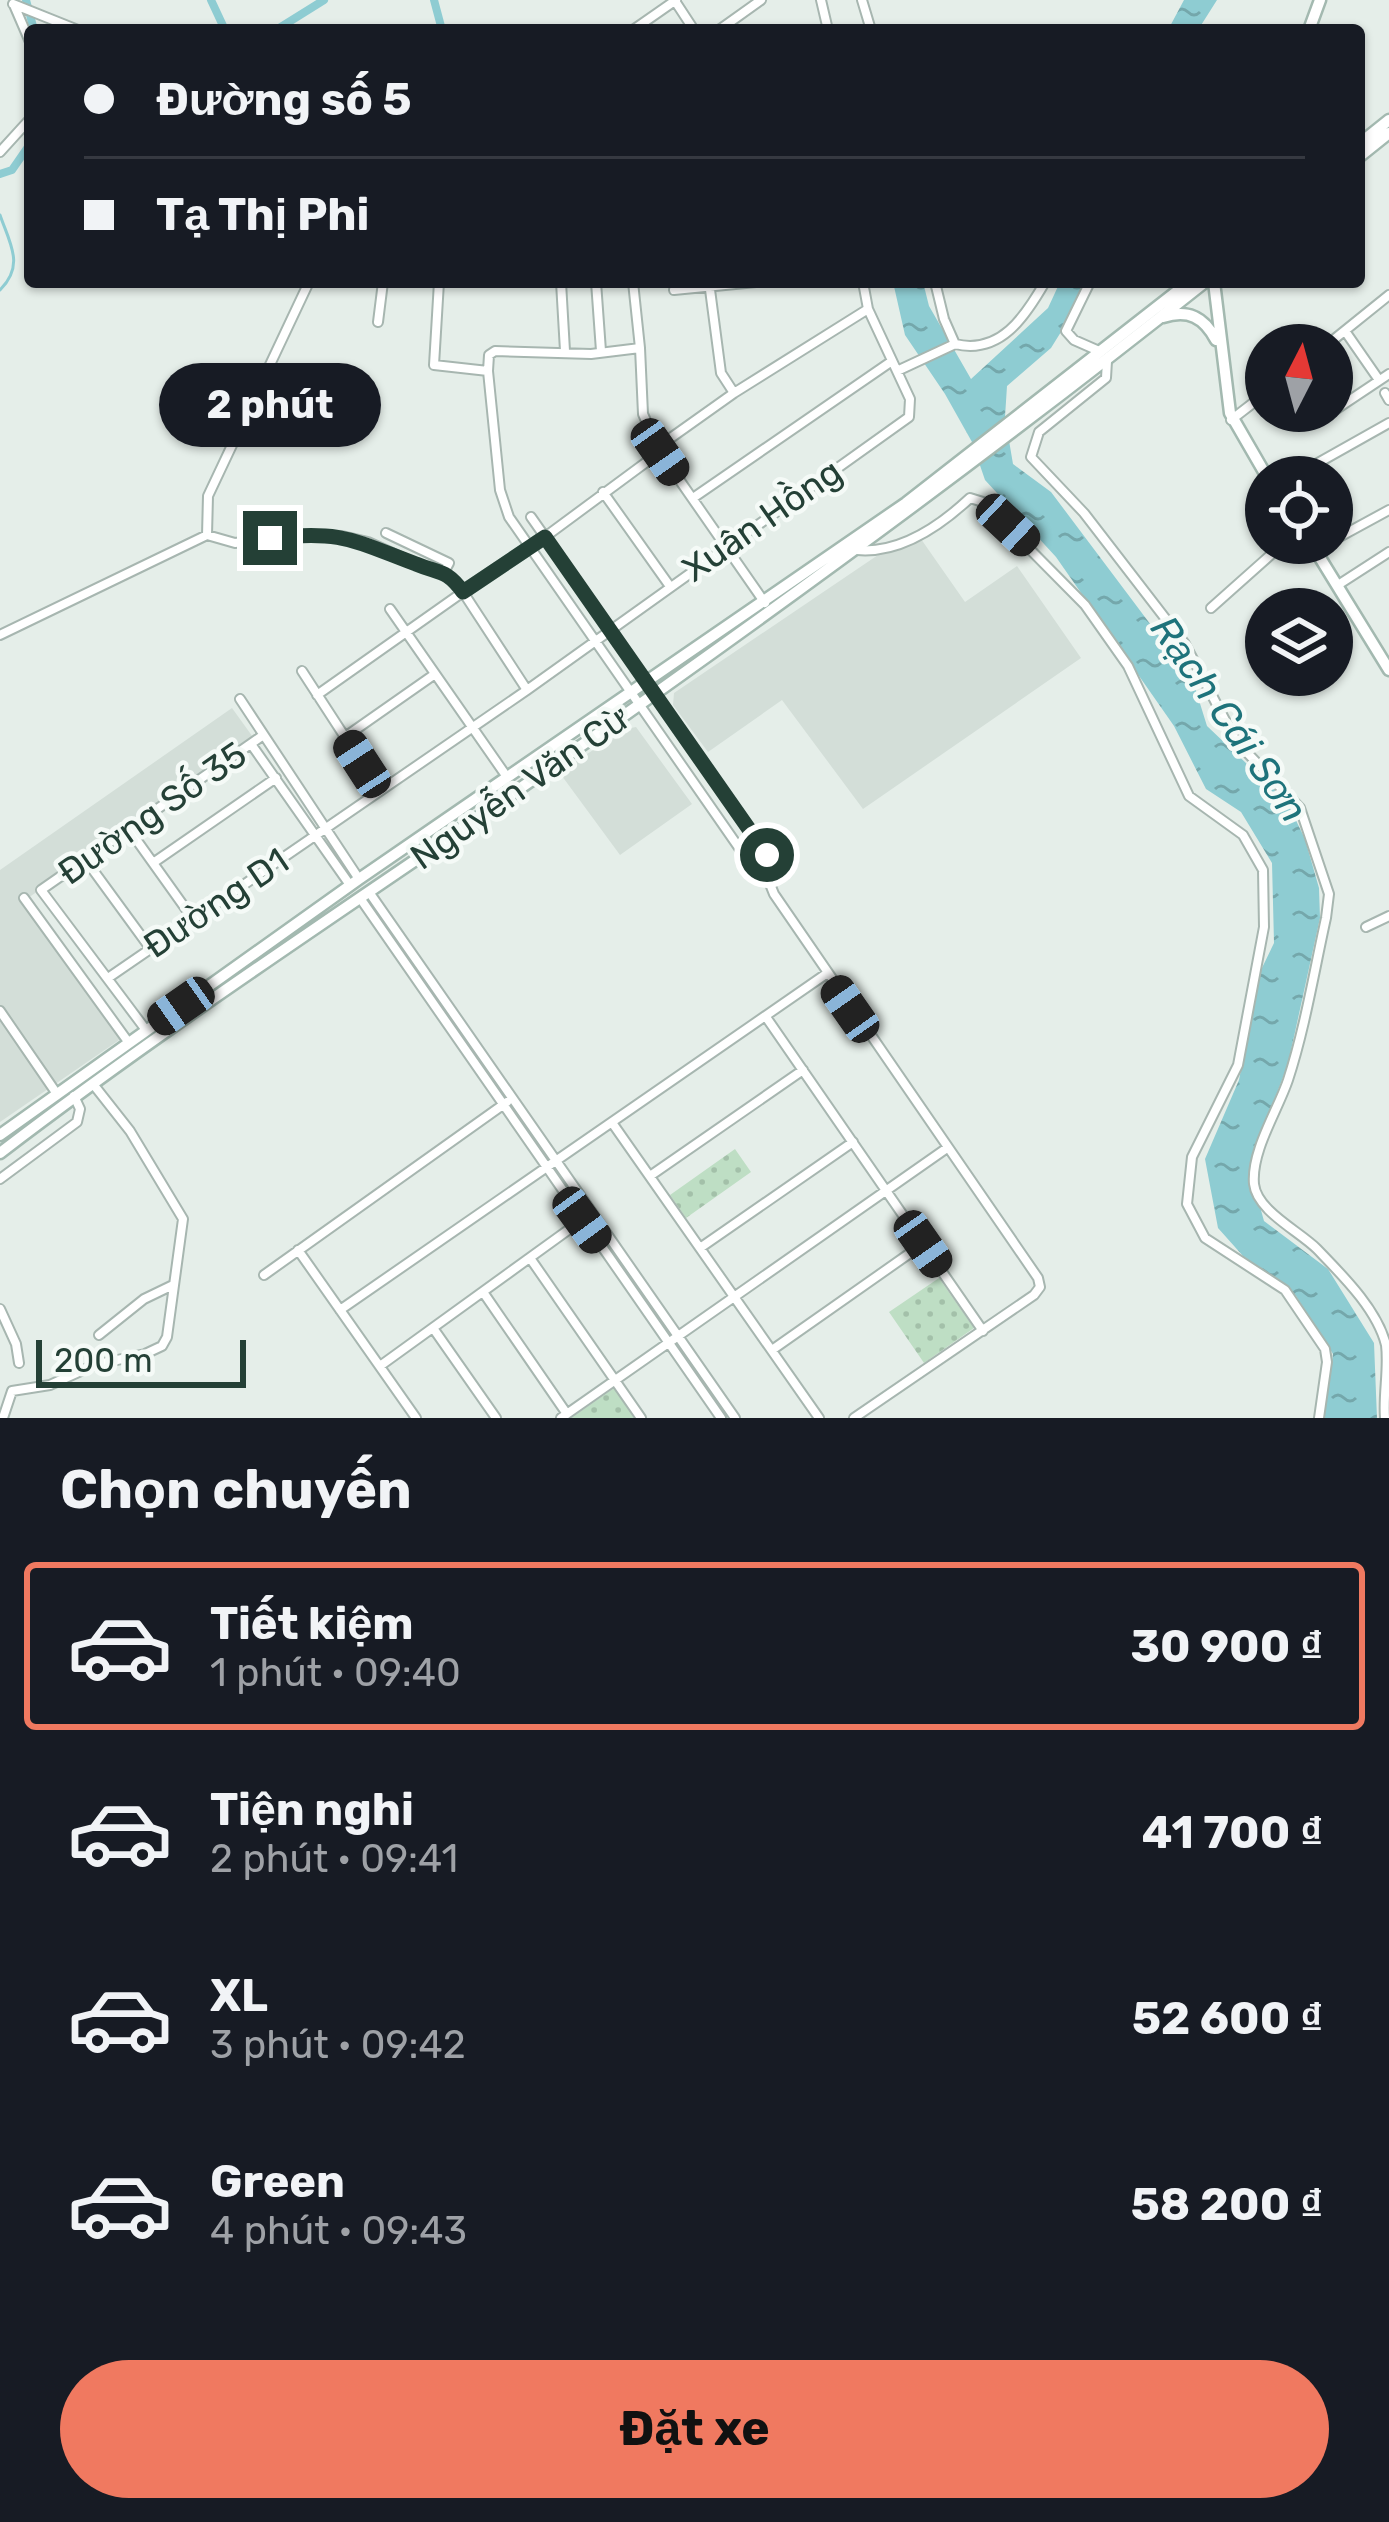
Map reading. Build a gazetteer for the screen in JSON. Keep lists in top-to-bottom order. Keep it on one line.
{"streets":{"main road":["Nguyễn Văn Cừ"],"street":["Xuân Hồng","Đường Số 35","Đường D1"]},"crossings":[["Xuân Hồng","Đường D1"],["Đường Số 35","Đường D1"]],"water":["Rạch Cái Sơn"],"scale_bar":"200 m","north":"top","page":{"banner":["Đường số 5","Tạ Thị Phi"],"bubble":"2 phút","scale":"200 m","heading":"Chọn chuyến","list":[{"name":"Tiết kiệm","note":"1 phút · 09:40","value":"30 900 ₫"},{"name":"Tiện nghi","note":"2 phút · 09:41","value":"41 700 ₫"},{"name":"XL","note":"3 phút · 09:42","value":"52 600 ₫"},{"name":"Green","note":"4 phút · 09:43","value":"58 200 ₫"}],"buttons":"Đặt xe"}}
